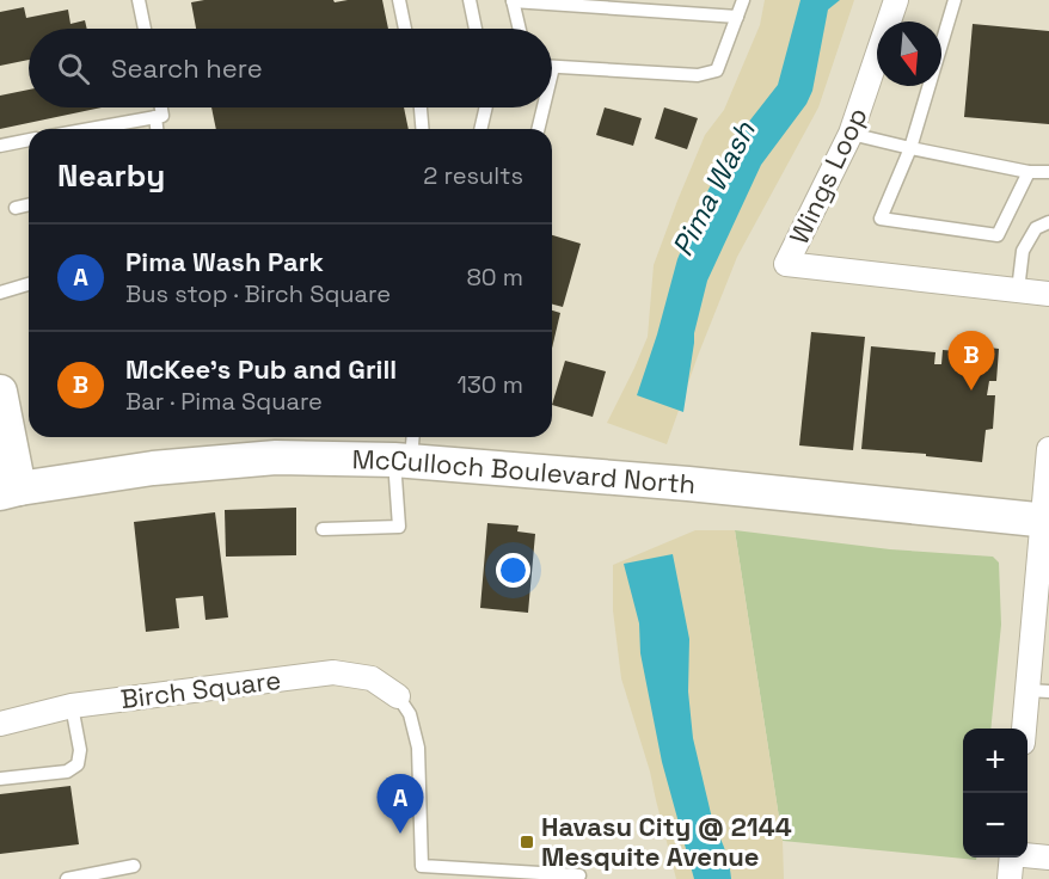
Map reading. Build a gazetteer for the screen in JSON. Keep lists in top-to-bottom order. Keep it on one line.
{"streets":{"main road":["McCulloch Boulevard North"],"street":["Wings Loop","Birch Square"]},"water":["Pima Wash"],"places":{"transit":["Havasu City @ 2144 Mesquite Avenue"]},"north":"bottom","page":{"search":"Search here","heading":["Nearby","2 results"],"list":[{"mark":"A","name":"Pima Wash Park","note":"Bus stop · Birch Square","value":"80 m"},{"mark":"B","name":"McKee's Pub and Grill","note":"Bar · Pima Square","value":"130 m"}],"pins":["B","A"],"map_buttons":["+","−"]}}
